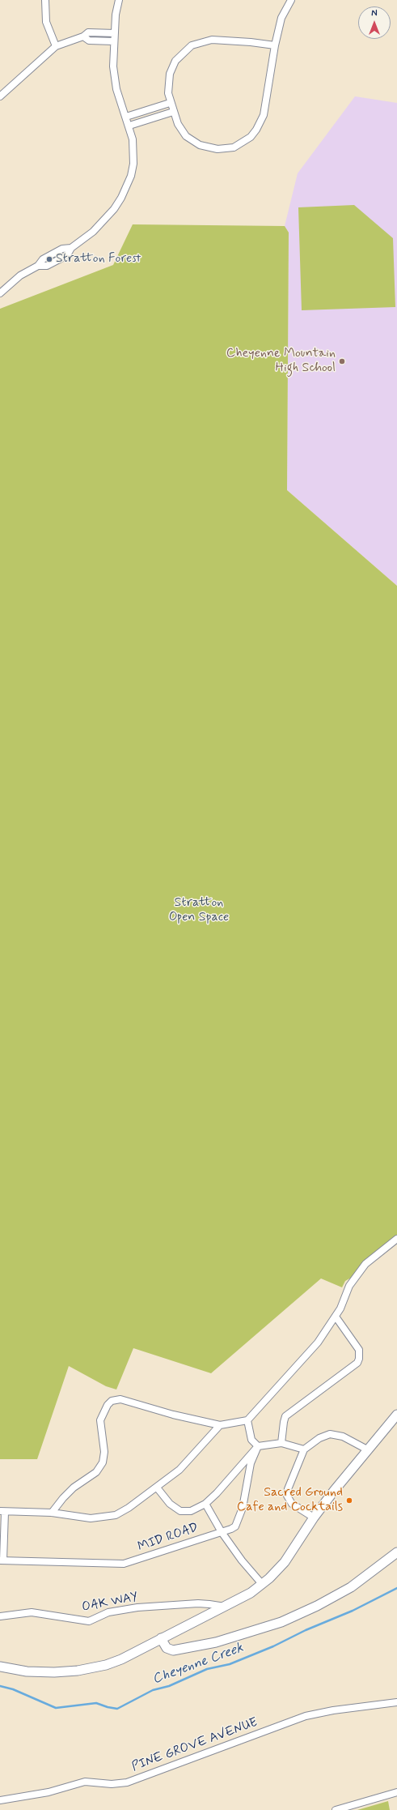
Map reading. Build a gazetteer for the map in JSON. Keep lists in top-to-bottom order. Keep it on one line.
{"streets":{"street":["MID ROAD","OAK WAY","PINE GROVE AVENUE"]},"water":["Cheyenne Creek"],"parks":["Stratton Open Space"],"places":["Stratton Forest","Cheyenne Mountain High School","Sacred Ground Cafe and Cocktails"],"north":"top"}
